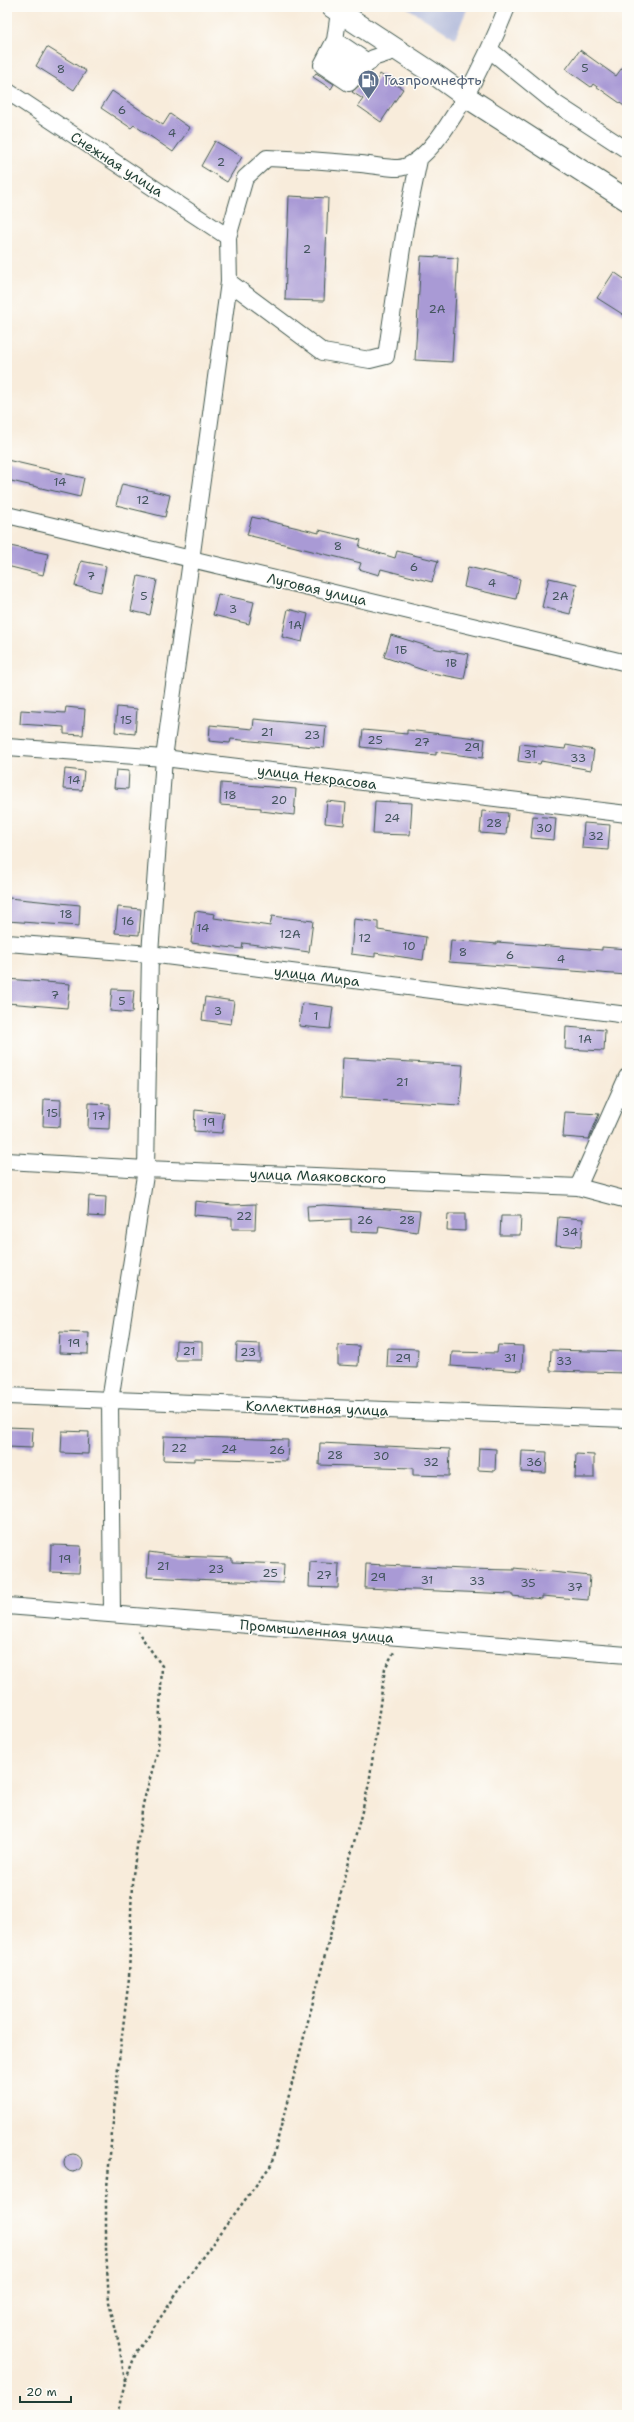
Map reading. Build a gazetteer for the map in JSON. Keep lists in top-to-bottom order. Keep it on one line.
{"streets":{"street":["Снежная улица","Луговая улица","улица Некрасова","улица Мира","улица Маяковского","Коллективная улица","Промышленная улица"]},"places":{"fuel station":["Газпромнефть"]},"house_numbers":["5","8","6","4","2","2","2А","14","12","8","6","7","4","5","2А","3","1А","1Б","1В","15","21","23","25","27","29","31","33","14","18","20","24","28","30","32","18","16","14","12А","12","10","8","6","4","7","5","3","1","1А","21","15","17","19","22","26","28","34","19","21","23","29","31","33","22","24","26","28","30","32","36","19","21","23","25","27","29","31","33","35","37"],"scale_bar":"20 m"}
